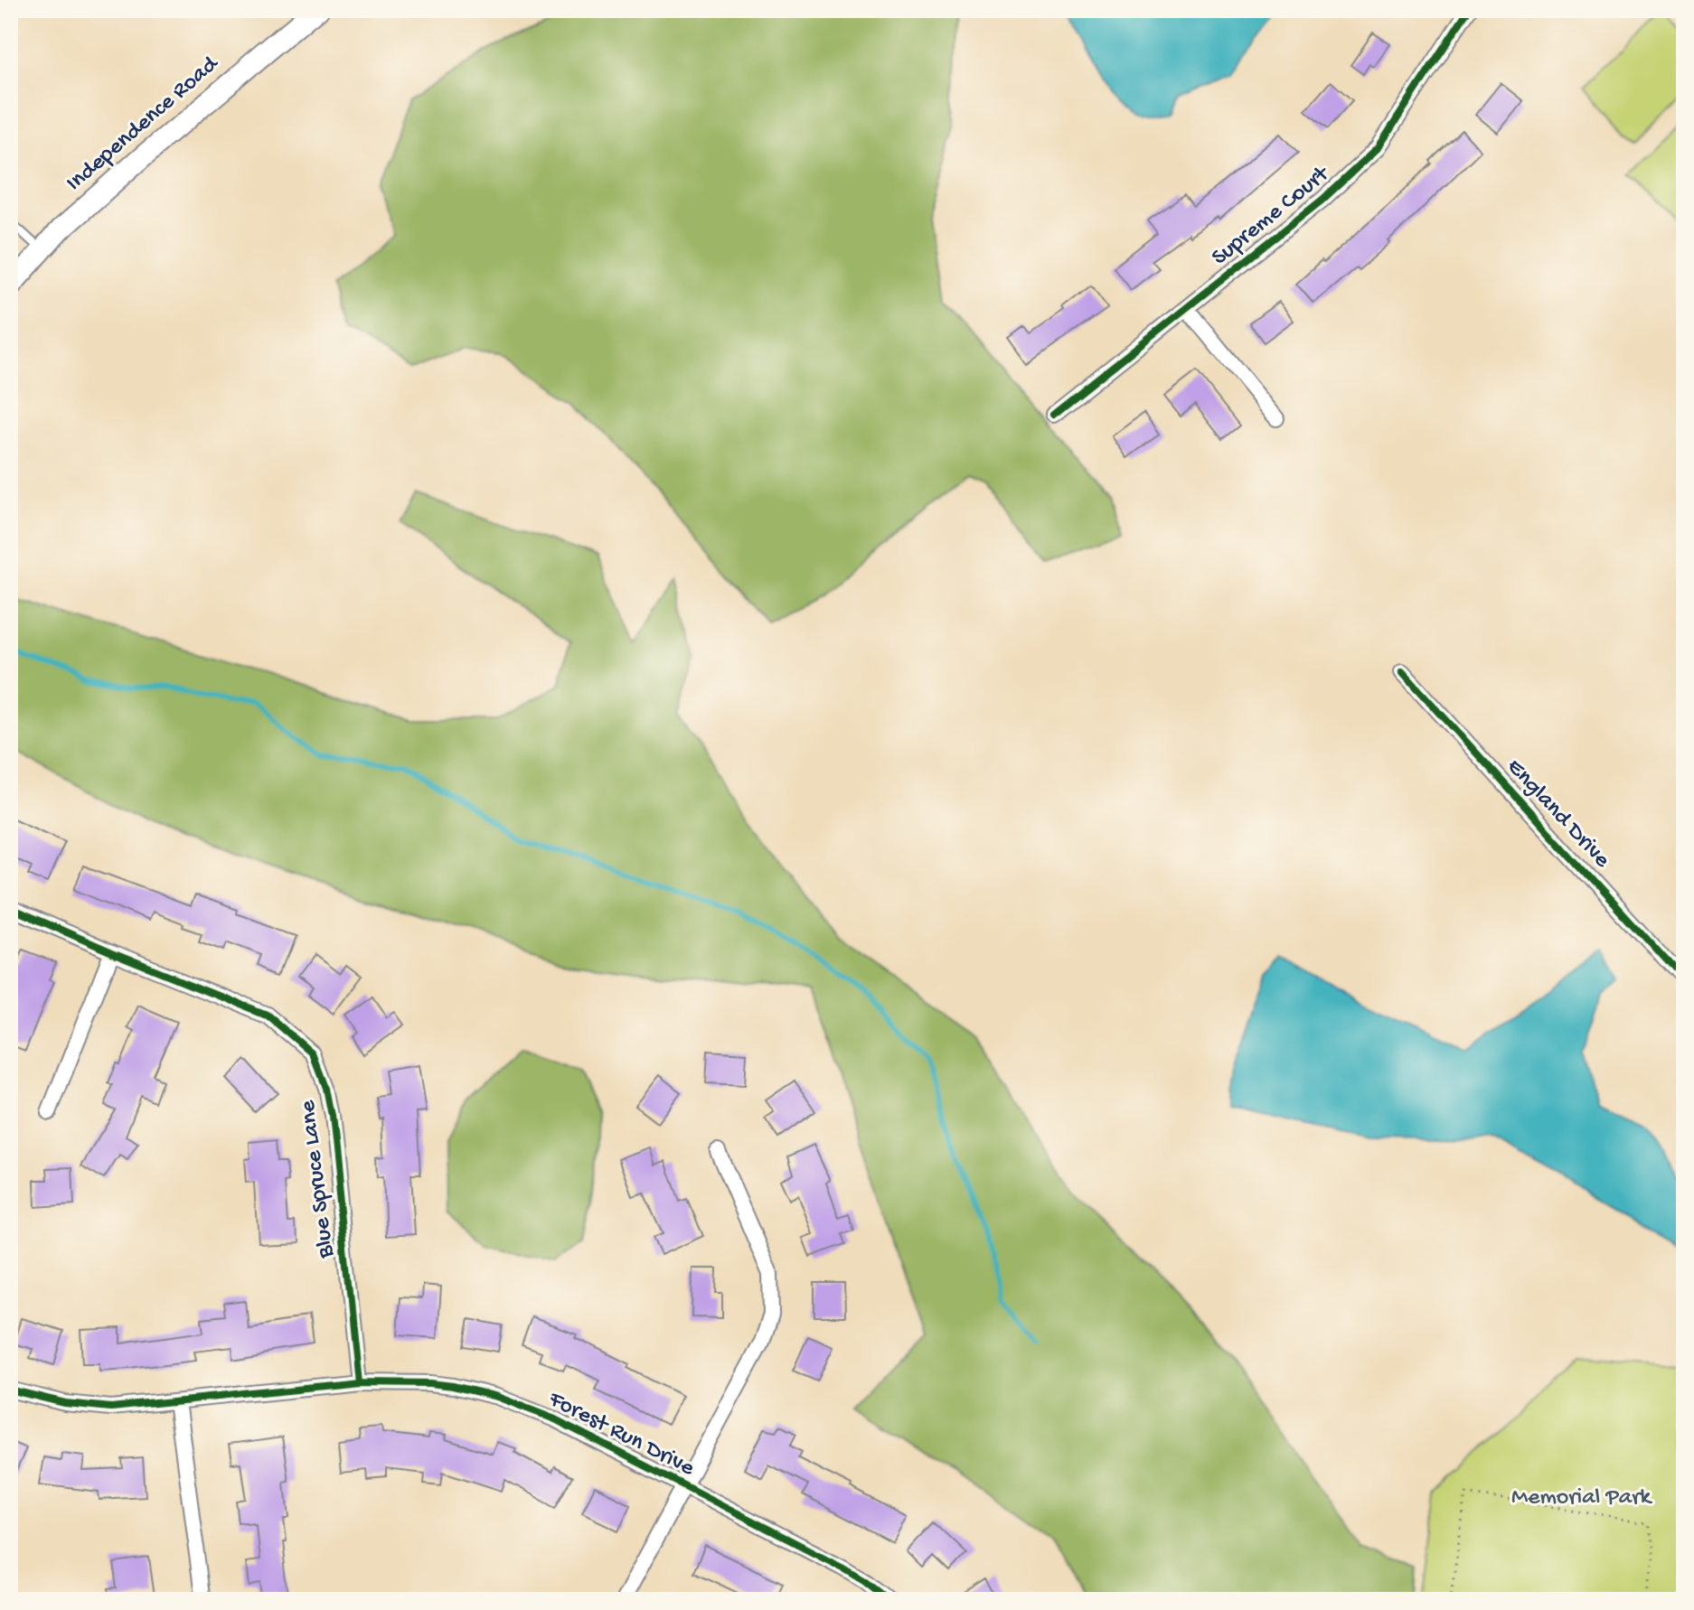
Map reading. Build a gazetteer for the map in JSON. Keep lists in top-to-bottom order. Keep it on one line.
{"streets":{"street":["Independence Road","Supreme Court","England Drive","Blue Spruce Lane","Forest Run Drive"]},"crossings":[["Blue Spruce Lane","Forest Run Drive"]],"parks":["Memorial Park"]}
